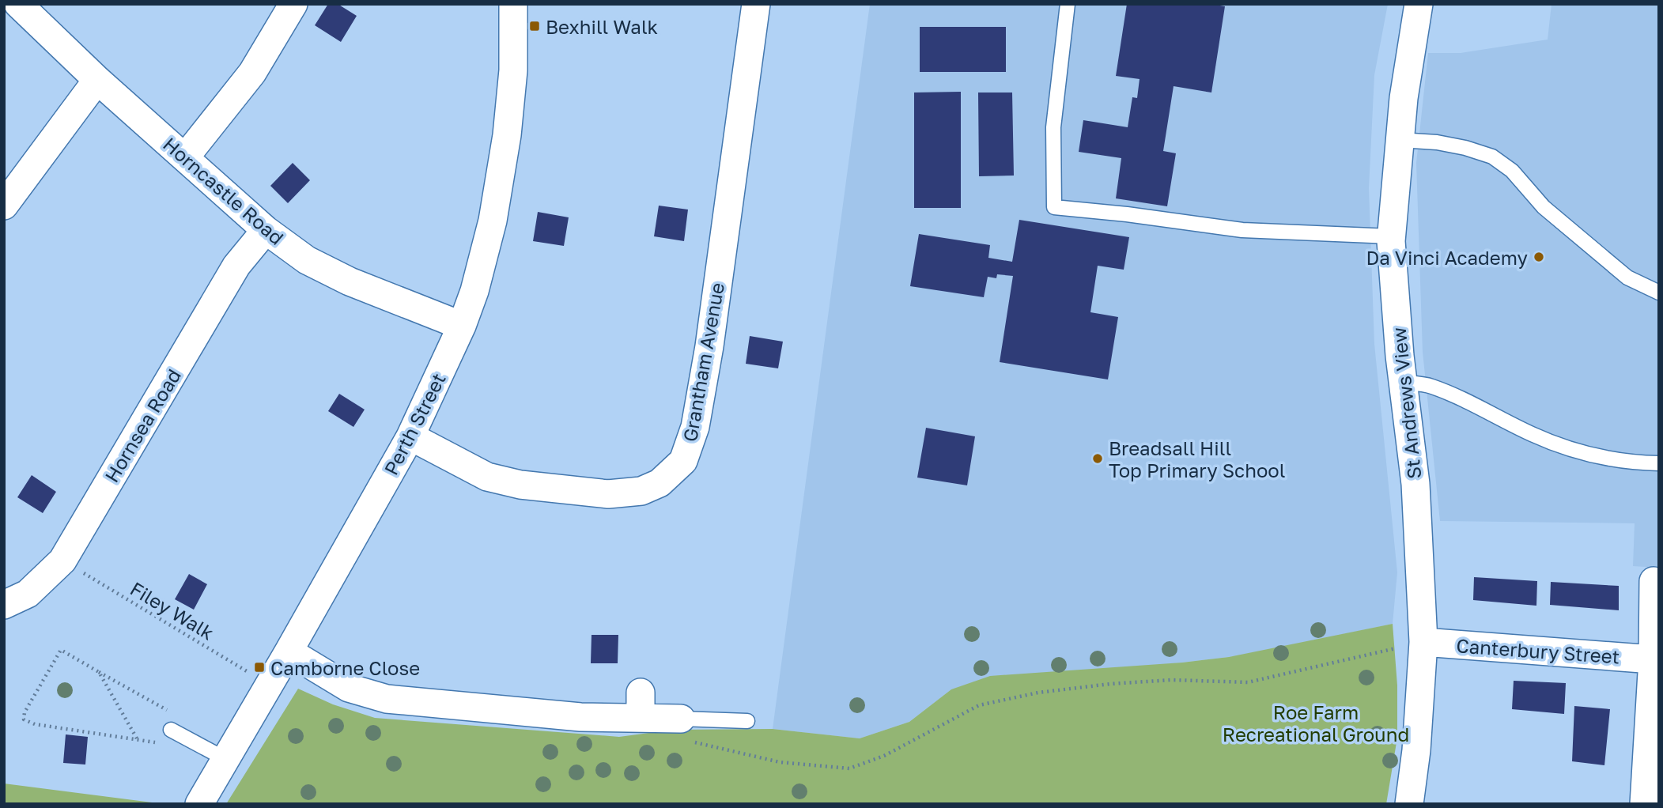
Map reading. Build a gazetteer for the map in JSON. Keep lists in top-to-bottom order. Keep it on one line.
{"streets":{"street":["Horncastle Road","Grantham Avenue","St Andrews View","Perth Street","Hornsea Road","Canterbury Street"],"path":["Filey Walk"]},"crossings":[["Horncastle Road","Perth Street"],["Horncastle Road","Hornsea Road"],["Grantham Avenue","Perth Street"],["St Andrews View","Canterbury Street"],["Perth Street","Filey Walk"],["Hornsea Road","Filey Walk"]],"parks":["Roe Farm Recreational Ground"],"places":{"transit":["Bexhill Walk","Camborne Close"],"other":["Da Vinci Academy","Breadsall Hill Top Primary School"]}}
